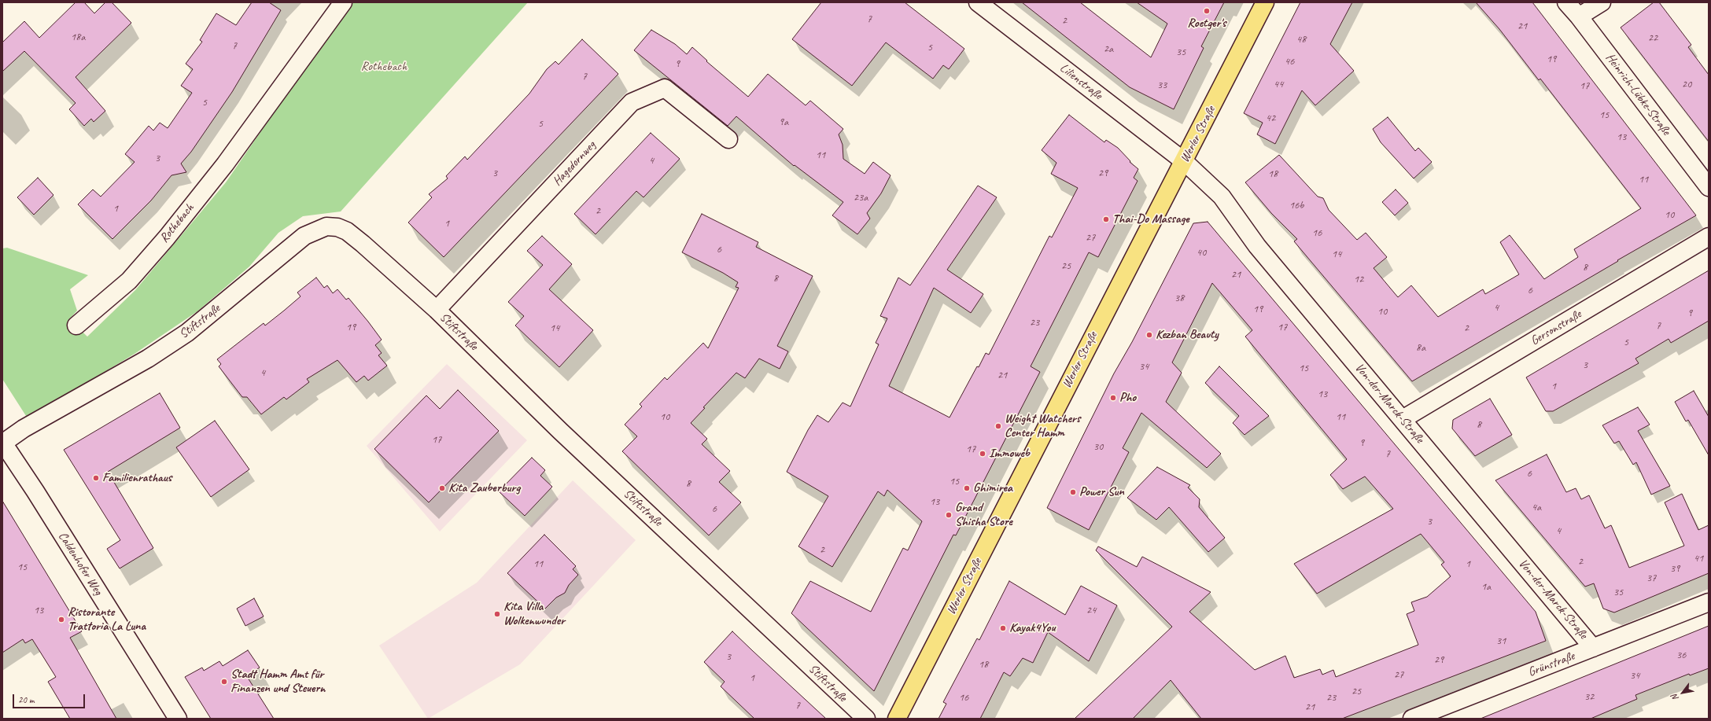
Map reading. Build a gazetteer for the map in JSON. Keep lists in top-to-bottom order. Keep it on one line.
{"streets":{"main road":["Werler Straße"],"street":["Lilienstraße","Heinrich-Lübke-Straße","Hagedornweg","Rothebach","Stiftstraße","Gersonstraße","Von-der-Marck-Straße","Caldenhofer Weg","Grünstraße"]},"crossings":[["Lilienstraße","Werler Straße"],["Lilienstraße","Von-der-Marck-Straße"],["Werler Straße","Von-der-Marck-Straße"],["Hagedornweg","Stiftstraße"],["Stiftstraße","Caldenhofer Weg"],["Gersonstraße","Von-der-Marck-Straße"],["Von-der-Marck-Straße","Grünstraße"]],"parks":["Rothebach"],"places":["Roetger's","Thai-Do Massage","Kezban Beauty","Pho","Weight Watchers Center Hamm","Immoweb","Familienrathaus","Kita Zauberburg","Ghimirea","Power Sun","Grand Shisha Store","Kita Villa Wolkenwunder","Ristorante Trattoria La Luna","Kayak4You","Stadt Hamm Amt für Finanzen und Steuern"],"house_numbers":["7","2","21","18a","22","48","7","5","2a","35","19","46","9","7","44","20","33","17","5","15","42","9a","5","13","11","3","4","3","29","18","11","23a","16b","1","2","10","1","16","27","6","40","14","25","8","21","8","12","6","38","4","19","10","9","23","7","19","17","14","2","5","8a","3","34","15","4","21","1","13","10","11","8","17","9","30","17","7","6","15","8","13","4a","6","3","4","2","41","2","11","1","15","39","37","1a","35","13","24","31","36","3","29","18","27","34","1","25","32","16","23","7","21"],"scale_bar":"20 m","north":"bottom left"}
